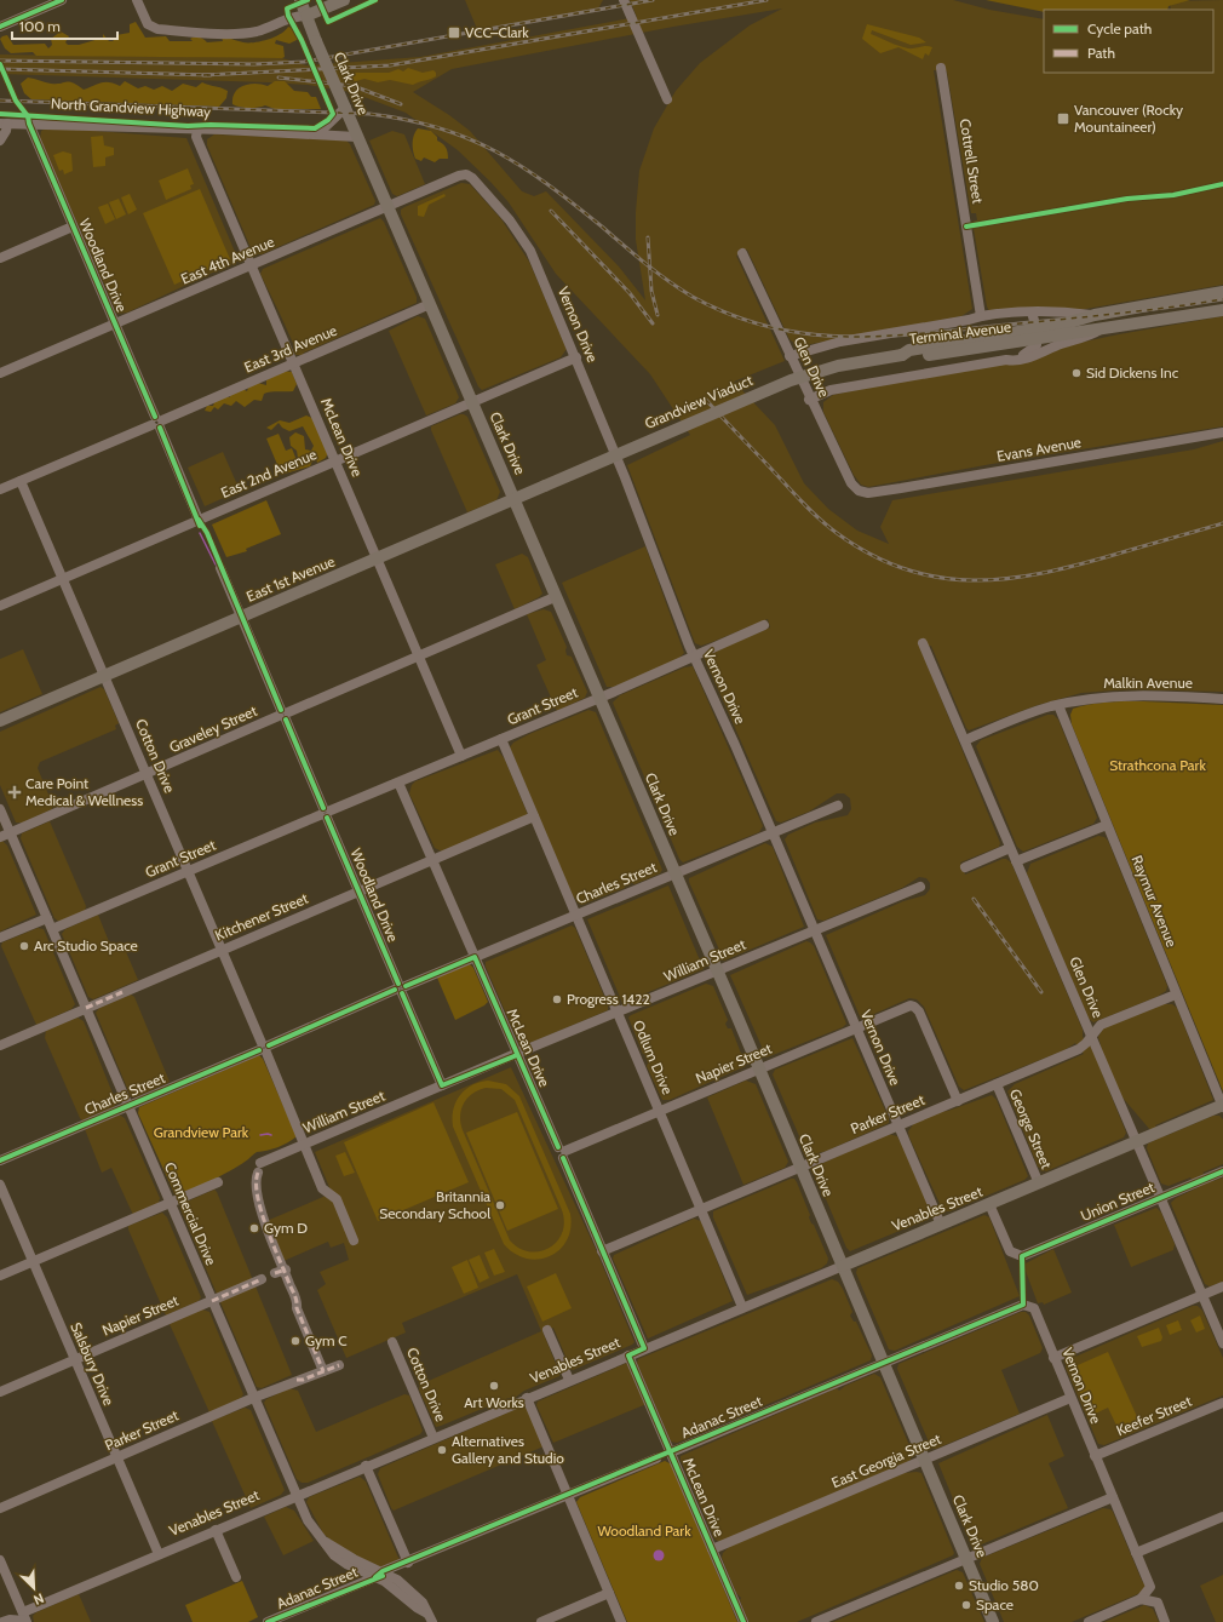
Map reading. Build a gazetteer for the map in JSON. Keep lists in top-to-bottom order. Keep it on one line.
{"streets":{"main road":["Clark Drive","Terminal Avenue","Grandview Viaduct","East 1st Avenue","Venables Street"],"street":["North Grandview Highway","Cottrell Street","East 4th Avenue","Woodland Drive","Vernon Drive","East 3rd Avenue","Glen Drive","McLean Drive","Evans Avenue","East 2nd Avenue","Malkin Avenue","Grant Street","Graveley Street","Cotton Drive","Charles Street","Raymur Avenue","Kitchener Street","William Street","Odlum Drive","Napier Street","Parker Street","George Street","Union Street","Commercial Drive","Salsbury Drive","Keefer Street","Adanac Street","East Georgia Street"]},"crossings":[["Clark Drive","North Grandview Highway"],["Clark Drive","East 4th Avenue"],["Clark Drive","East 3rd Avenue"],["Clark Drive","Grandview Viaduct"],["Clark Drive","East 2nd Avenue"],["Clark Drive","East 1st Avenue"],["Clark Drive","Grant Street"],["Clark Drive","Graveley Street"],["Clark Drive","Charles Street"],["Clark Drive","William Street"],["Clark Drive","Napier Street"],["Clark Drive","Parker Street"],["Clark Drive","Venables Street"],["Clark Drive","Adanac Street"],["Clark Drive","East Georgia Street"],["North Grandview Highway","Woodland Drive"],["North Grandview Highway","McLean Drive"],["Cottrell Street","Terminal Avenue"],["East 4th Avenue","Woodland Drive"],["East 4th Avenue","Vernon Drive"],["East 4th Avenue","McLean Drive"],["Woodland Drive","East 3rd Avenue"],["Woodland Drive","East 2nd Avenue"],["Woodland Drive","East 1st Avenue"],["Woodland Drive","Grant Street"],["Woodland Drive","Graveley Street"],["Woodland Drive","Charles Street"],["Woodland Drive","Kitchener Street"],["Woodland Drive","William Street"],["Vernon Drive","East 2nd Avenue"],["Vernon Drive","Grant Street"],["Vernon Drive","Charles Street"],["Vernon Drive","William Street"],["Vernon Drive","Napier Street"],["Vernon Drive","Parker Street"],["Vernon Drive","Venables Street"],["Vernon Drive","Keefer Street"],["Vernon Drive","Adanac Street"],["Vernon Drive","East Georgia Street"],["Terminal Avenue","Glen Drive"],["Terminal Avenue","Grandview Viaduct"],["East 3rd Avenue","McLean Drive"],["East 3rd Avenue","Cotton Drive"],["Glen Drive","Evans Avenue"],["Glen Drive","Malkin Avenue"],["Glen Drive","Parker Street"],["Glen Drive","Union Street"],["Glen Drive","Venables Street"],["Grandview Viaduct","East 1st Avenue"],["McLean Drive","East 2nd Avenue"],["McLean Drive","East 1st Avenue"],["McLean Drive","Grant Street"],["McLean Drive","Graveley Street"],["McLean Drive","Charles Street"],["McLean Drive","Kitchener Street"],["McLean Drive","William Street"],["McLean Drive","Napier Street"],["McLean Drive","Parker Street"],["McLean Drive","Venables Street"],["McLean Drive","Adanac Street"],["McLean Drive","East Georgia Street"],["East 2nd Avenue","Cotton Drive"],["East 1st Avenue","Cotton Drive"],["Malkin Avenue","Raymur Avenue"],["Grant Street","Cotton Drive"],["Grant Street","Odlum Drive"],["Grant Street","Commercial Drive"],["Graveley Street","Cotton Drive"],["Graveley Street","Commercial Drive"],["Cotton Drive","Charles Street"],["Cotton Drive","Kitchener Street"],["Cotton Drive","William Street"],["Cotton Drive","Venables Street"],["Charles Street","Odlum Drive"],["Charles Street","Commercial Drive"],["Raymur Avenue","Parker Street"],["Raymur Avenue","Venables Street"],["Kitchener Street","Odlum Drive"],["Kitchener Street","Commercial Drive"],["William Street","Odlum Drive"],["Odlum Drive","Napier Street"],["Odlum Drive","Parker Street"],["Odlum Drive","Venables Street"],["Napier Street","Parker Street"],["Napier Street","Commercial Drive"],["Napier Street","Salsbury Drive"],["Parker Street","George Street"],["Parker Street","Commercial Drive"],["Parker Street","Salsbury Drive"],["George Street","Venables Street"],["Union Street","Venables Street"],["Venables Street","Commercial Drive"],["Venables Street","Salsbury Drive"],["Commercial Drive","Adanac Street"]],"parks":["Strathcona Park","Grandview Park","Woodland Park"],"places":{"transit":["VCC–Clark","Vancouver (Rocky Mountaineer)"],"other":["Sid Dickens Inc","Arc Studio Space","Progress 1422","Britannia Secondary School","Gym D","Gym C","Art Works","Alternatives Gallery and Studio","Studio 580","Space"],"health":["Care Point Medical & Wellness"]},"legend":["Cycle path","Path"],"scale_bar":"100 m","north":"bottom right"}
